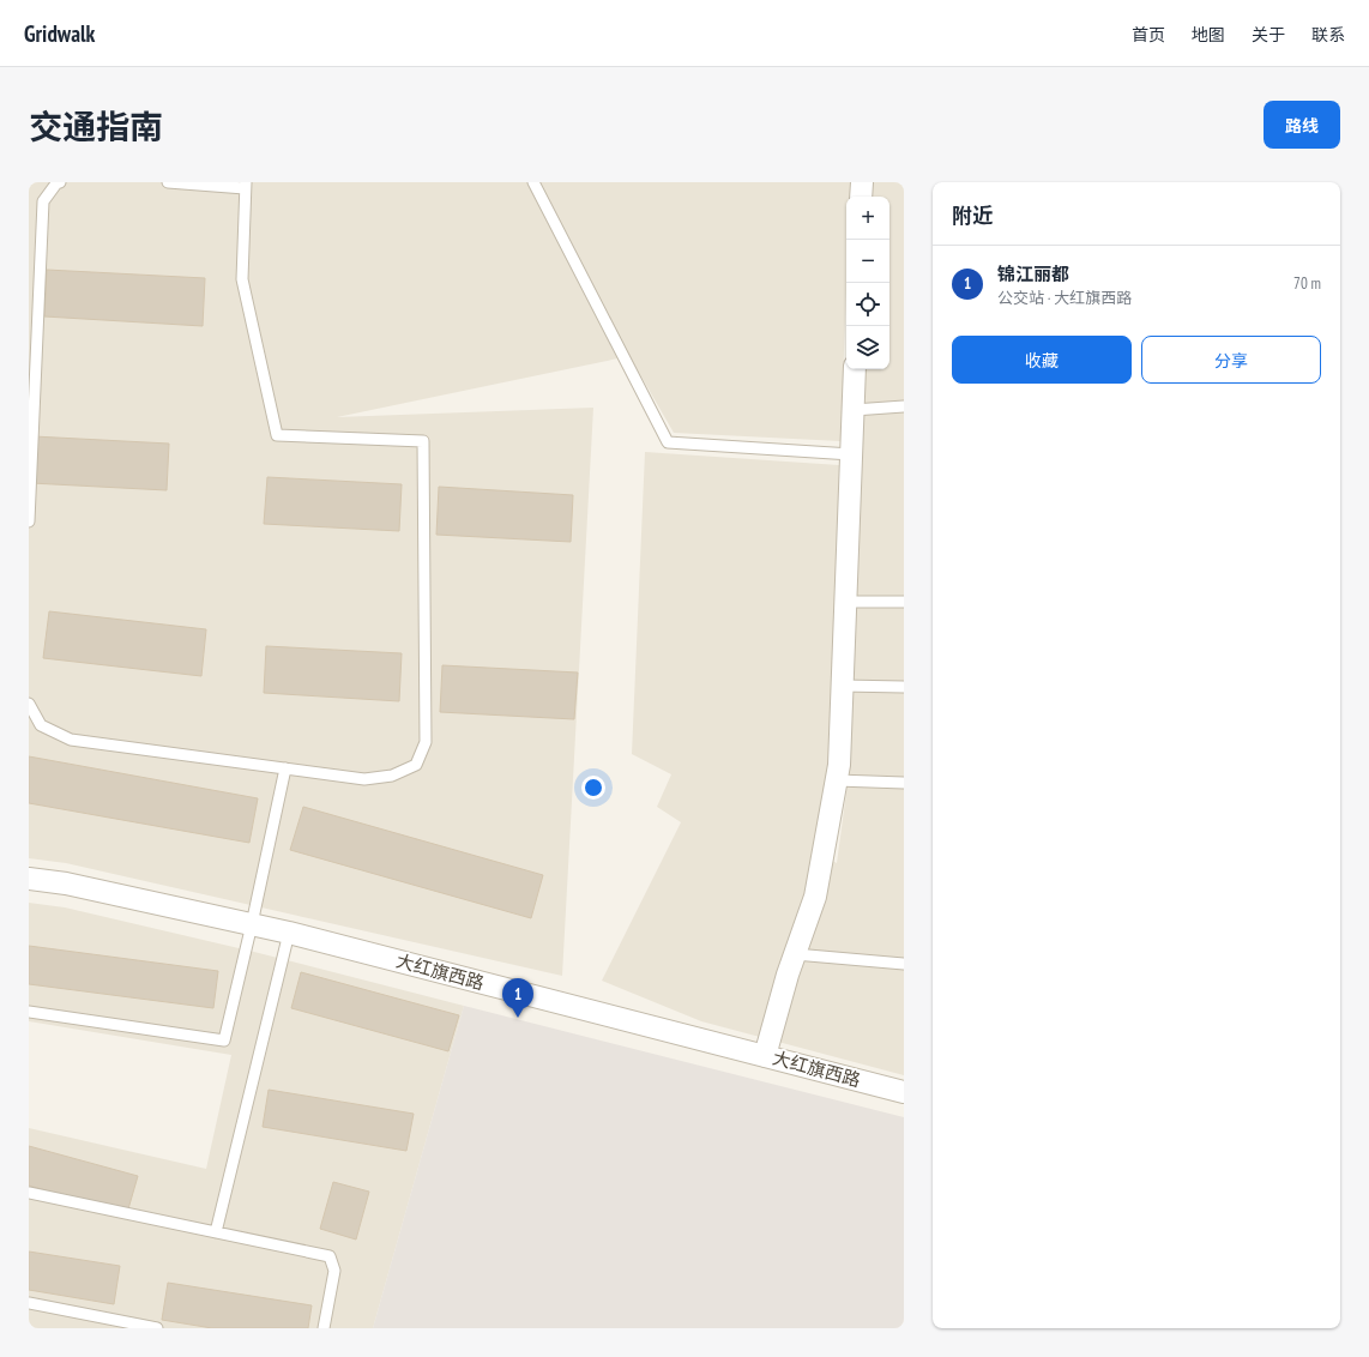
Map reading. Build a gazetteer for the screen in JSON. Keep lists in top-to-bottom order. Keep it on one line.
{"streets":{"street":["大红旗西路"]},"page":{"header":"Gridwalk","nav":["首页","地图","关于","联系"],"title":"交通指南","buttons":["路线",["收藏","分享"]],"heading":"附近","map_buttons":["+","−"],"list":[{"mark":"1","name":"锦江丽都","note":"公交站 · 大红旗西路","value":"70 m"}],"pins":"1"}}
